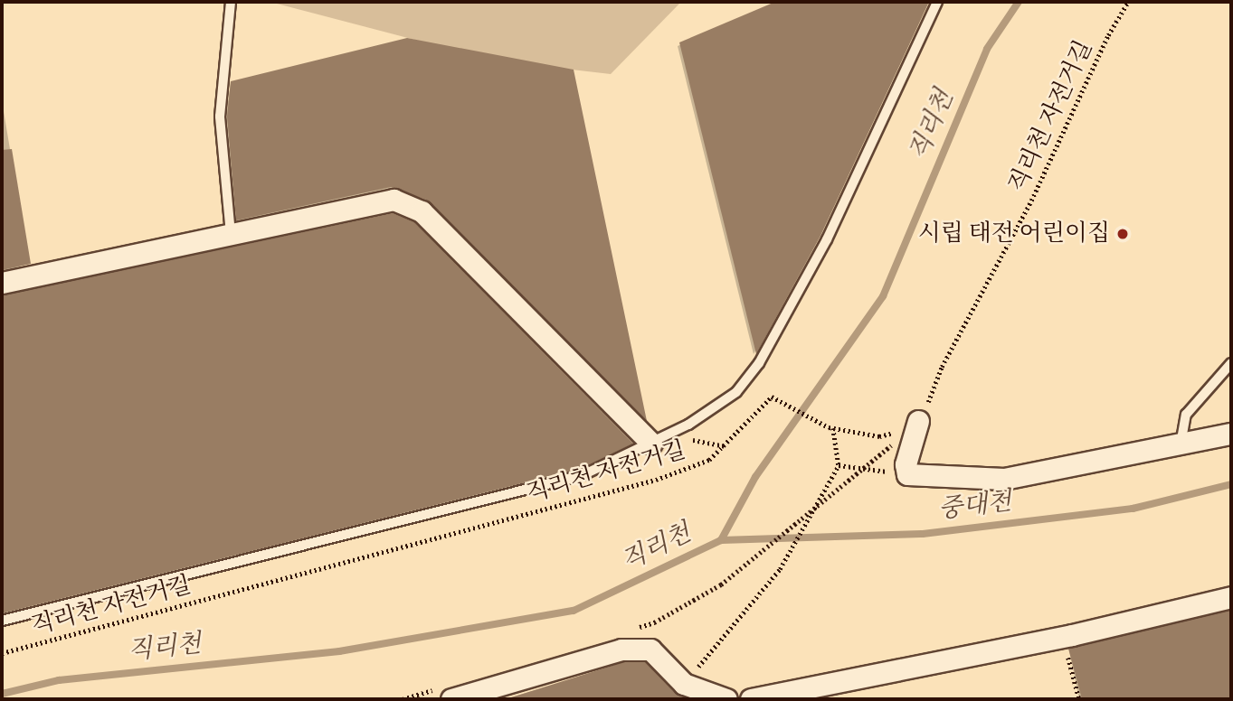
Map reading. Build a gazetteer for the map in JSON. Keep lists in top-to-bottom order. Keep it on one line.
{"streets":{"path":["직리천 자전거길"]},"water":["직리천","중대천"],"places":["시립 태전 어린이집"]}
